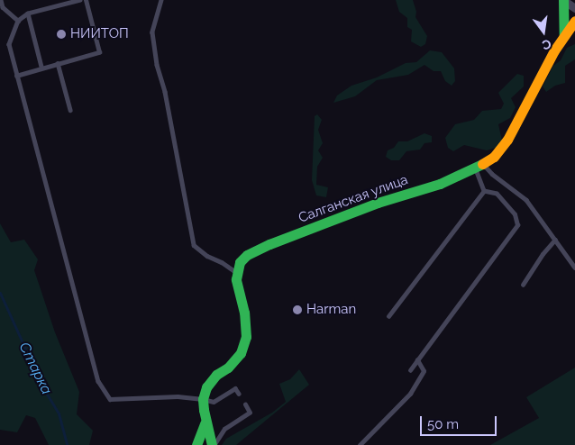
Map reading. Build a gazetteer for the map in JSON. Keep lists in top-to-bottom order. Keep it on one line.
{"streets":{"street":["Салганская улица"]},"water":["Старка"],"places":["НИИТОП","Harman"],"scale_bar":"50 m","north":"bottom"}
